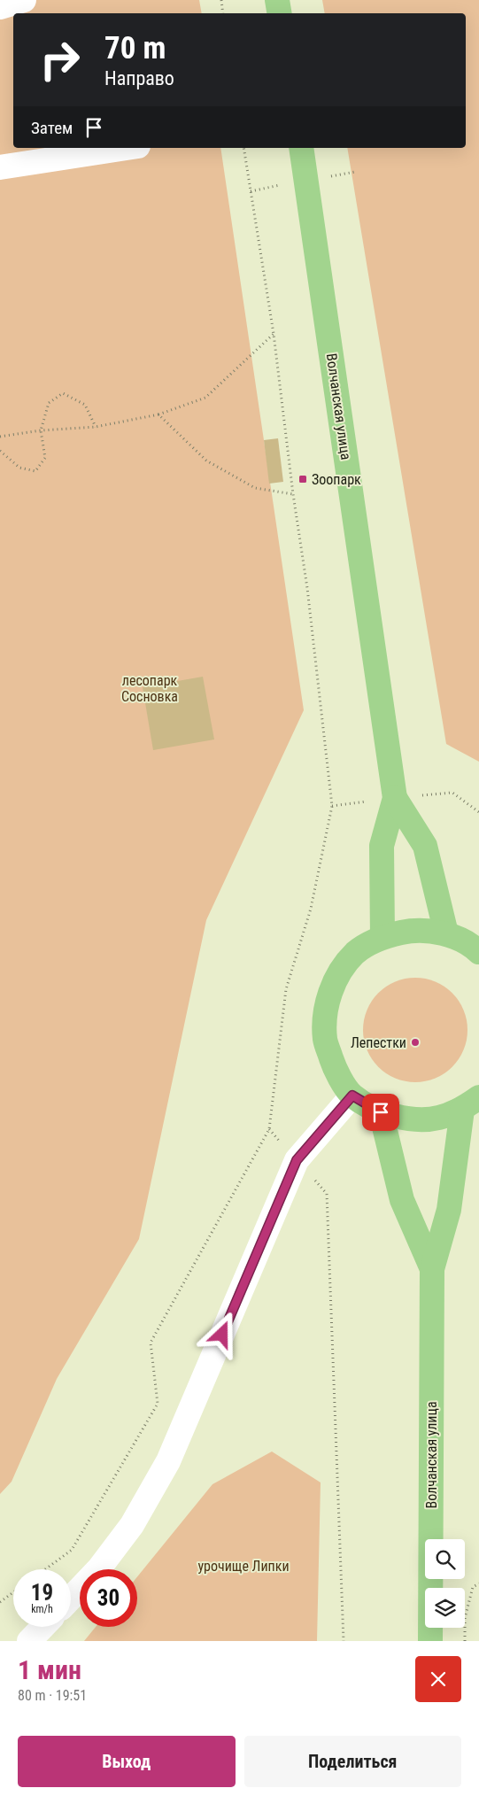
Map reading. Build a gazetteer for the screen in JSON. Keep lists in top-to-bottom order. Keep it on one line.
{"streets":{"main road":["Волчанская улица"]},"parks":["лесопарк Сосновка","урочище Липки"],"places":{"transit":["Зоопарк"],"other":["Лепестки"]},"page":{"turn":["70 m","Направо"],"then":"Затем","speed":"19 km/h","limit":"30","heading":["1 мин","80 m · 19:51"],"buttons":["Выход","Поделиться"]}}
